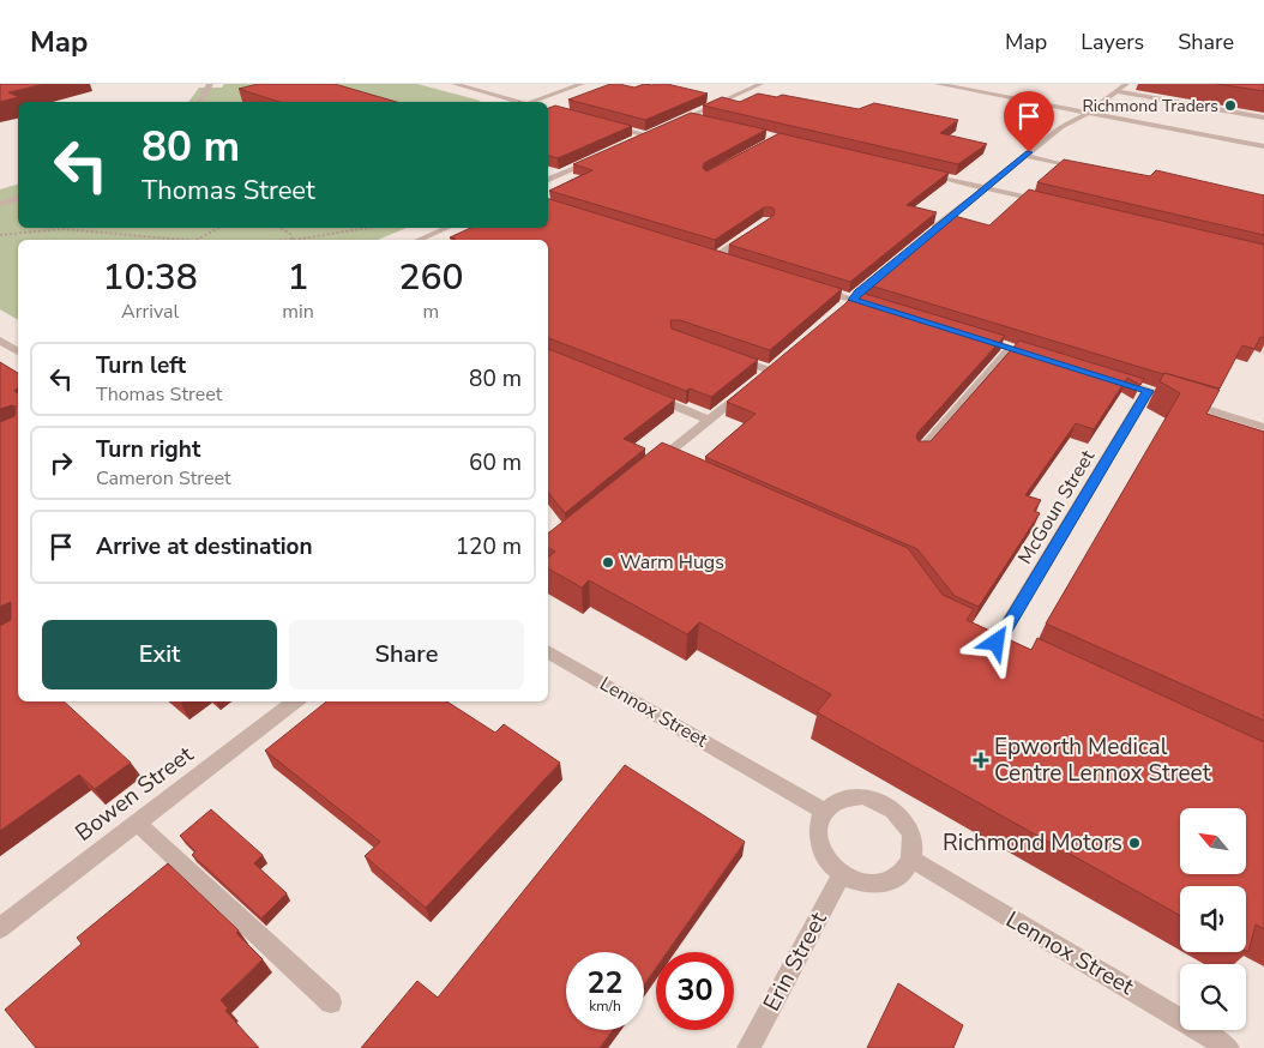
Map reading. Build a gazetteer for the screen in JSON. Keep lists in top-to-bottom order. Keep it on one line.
{"streets":{"street":["McGoun Street","Lennox Street","Bowen Street","Erin Street"]},"crossings":[["Lennox Street","Erin Street"]],"places":{"other":["Richmond Traders","Warm Hugs","Richmond Motors"],"health":["Epworth Medical Centre Lennox Street"]},"north":"top left","page":{"header":"Map","nav":["Map","Layers","Share"],"turn":["80 m","Thomas Street"],"eta":["10:38","Arrival","1","min","260","m"],"list":[{"name":"Turn left","note":"Thomas Street","value":"80 m"},{"name":"Turn right","note":"Cameron Street","value":"60 m"},{"name":"Arrive at destination","value":"120 m"}],"buttons":["Exit","Share"],"speed":"22 km/h","limit":"30"}}
